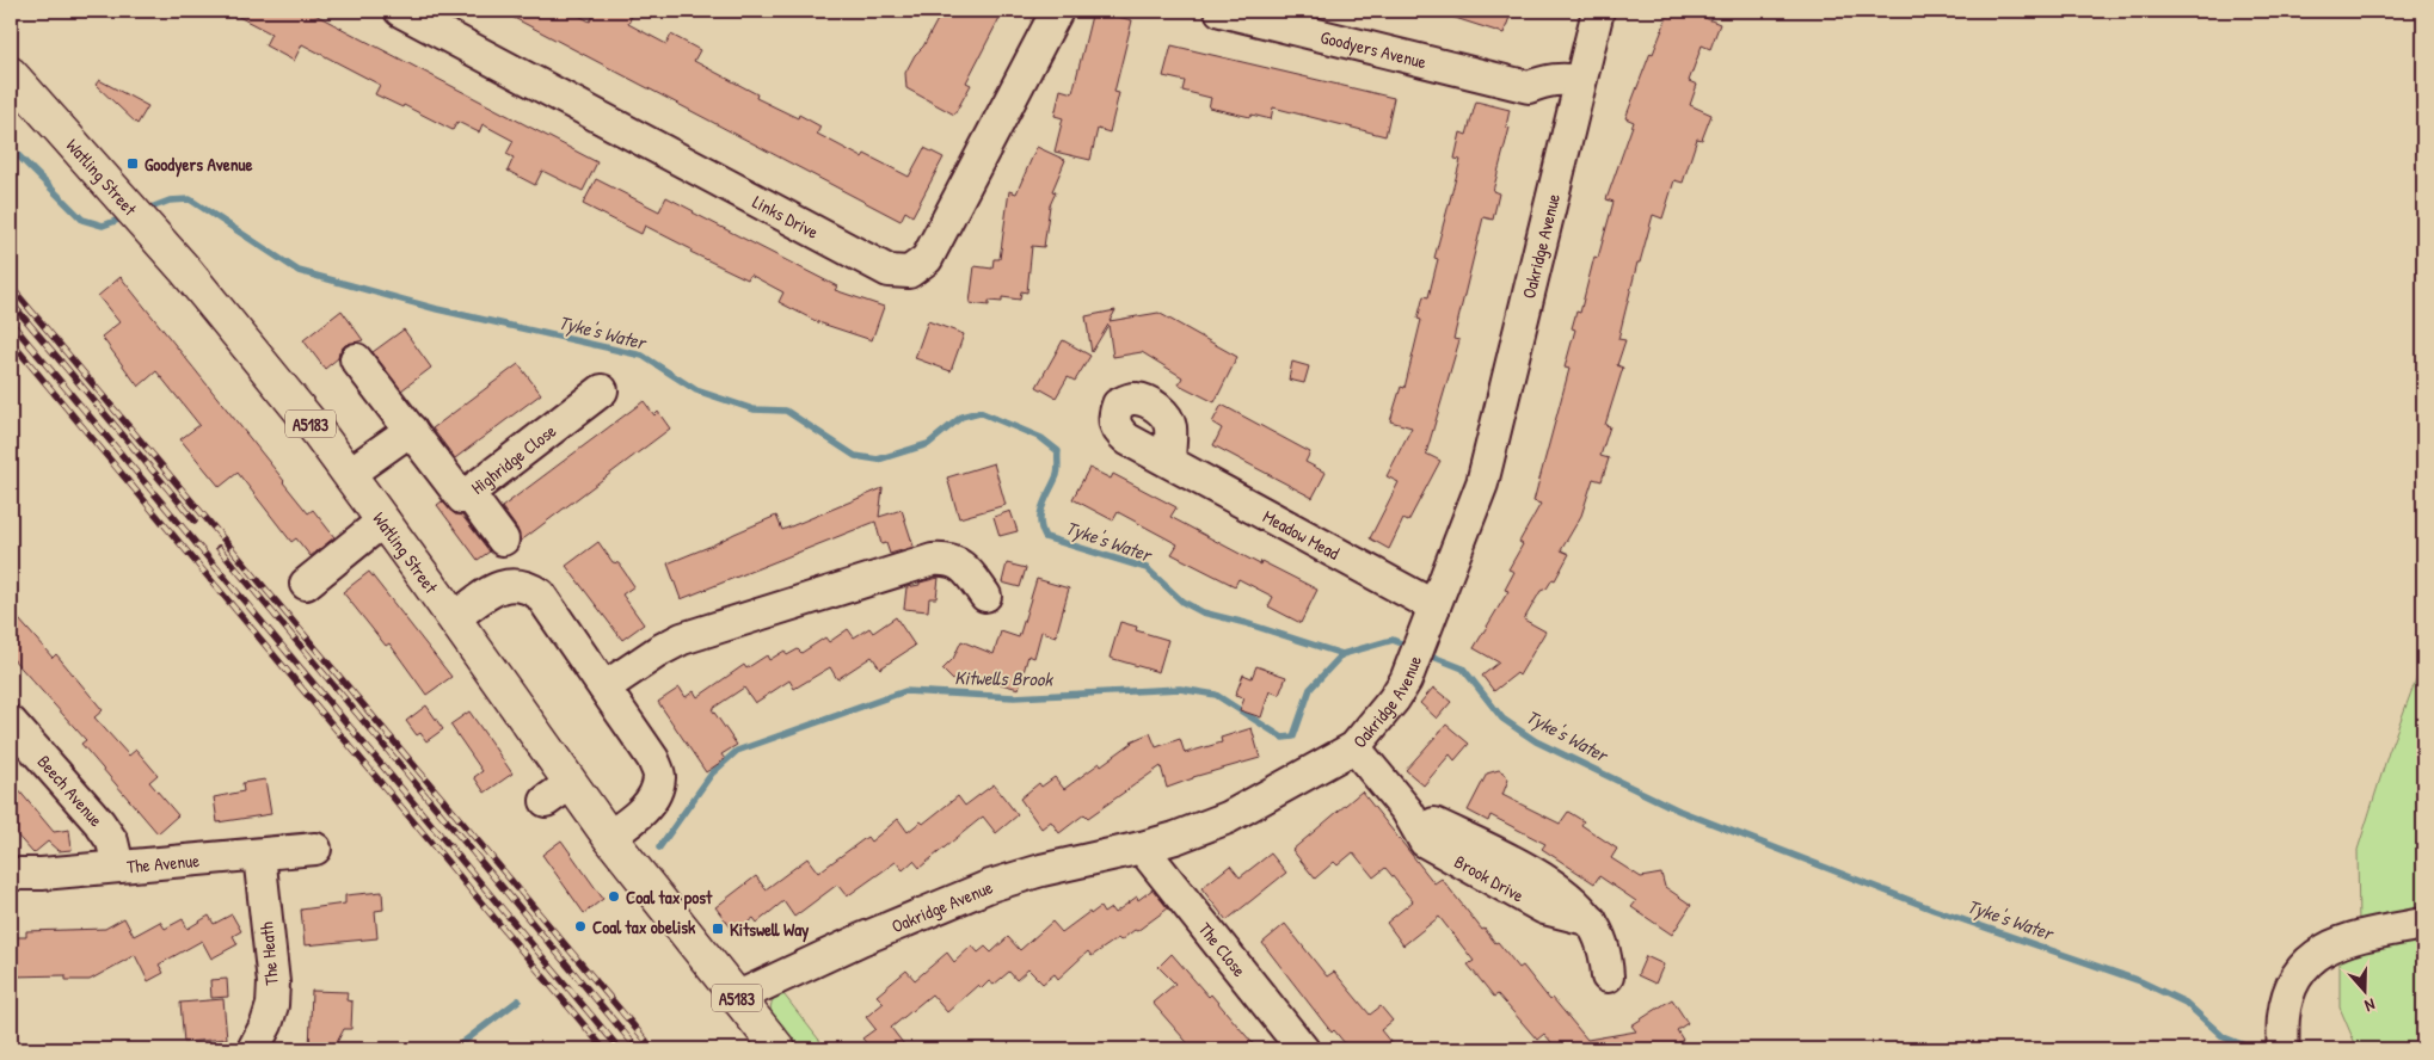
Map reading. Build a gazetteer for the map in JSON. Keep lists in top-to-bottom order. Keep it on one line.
{"streets":{"main road":["Watling Street","A5183"],"street":["Goodyers Avenue","Links Drive","Oakridge Avenue","Highridge Close","Meadow Mead","Beech Avenue","The Avenue","Brook Drive","The Close","The Heath"]},"crossings":[["Goodyers Avenue","Oakridge Avenue"],["Watling Street","Oakridge Avenue"],["Oakridge Avenue","Meadow Mead"],["Oakridge Avenue","Brook Drive"],["Oakridge Avenue","The Close"],["Beech Avenue","The Avenue"],["The Avenue","The Heath"]],"water":["Tyke's Water","Kitwells Brook"],"places":{"transit":["Goodyers Avenue","Kitswell Way"],"other":["Coal tax post","Coal tax obelisk"]},"north":"bottom"}
